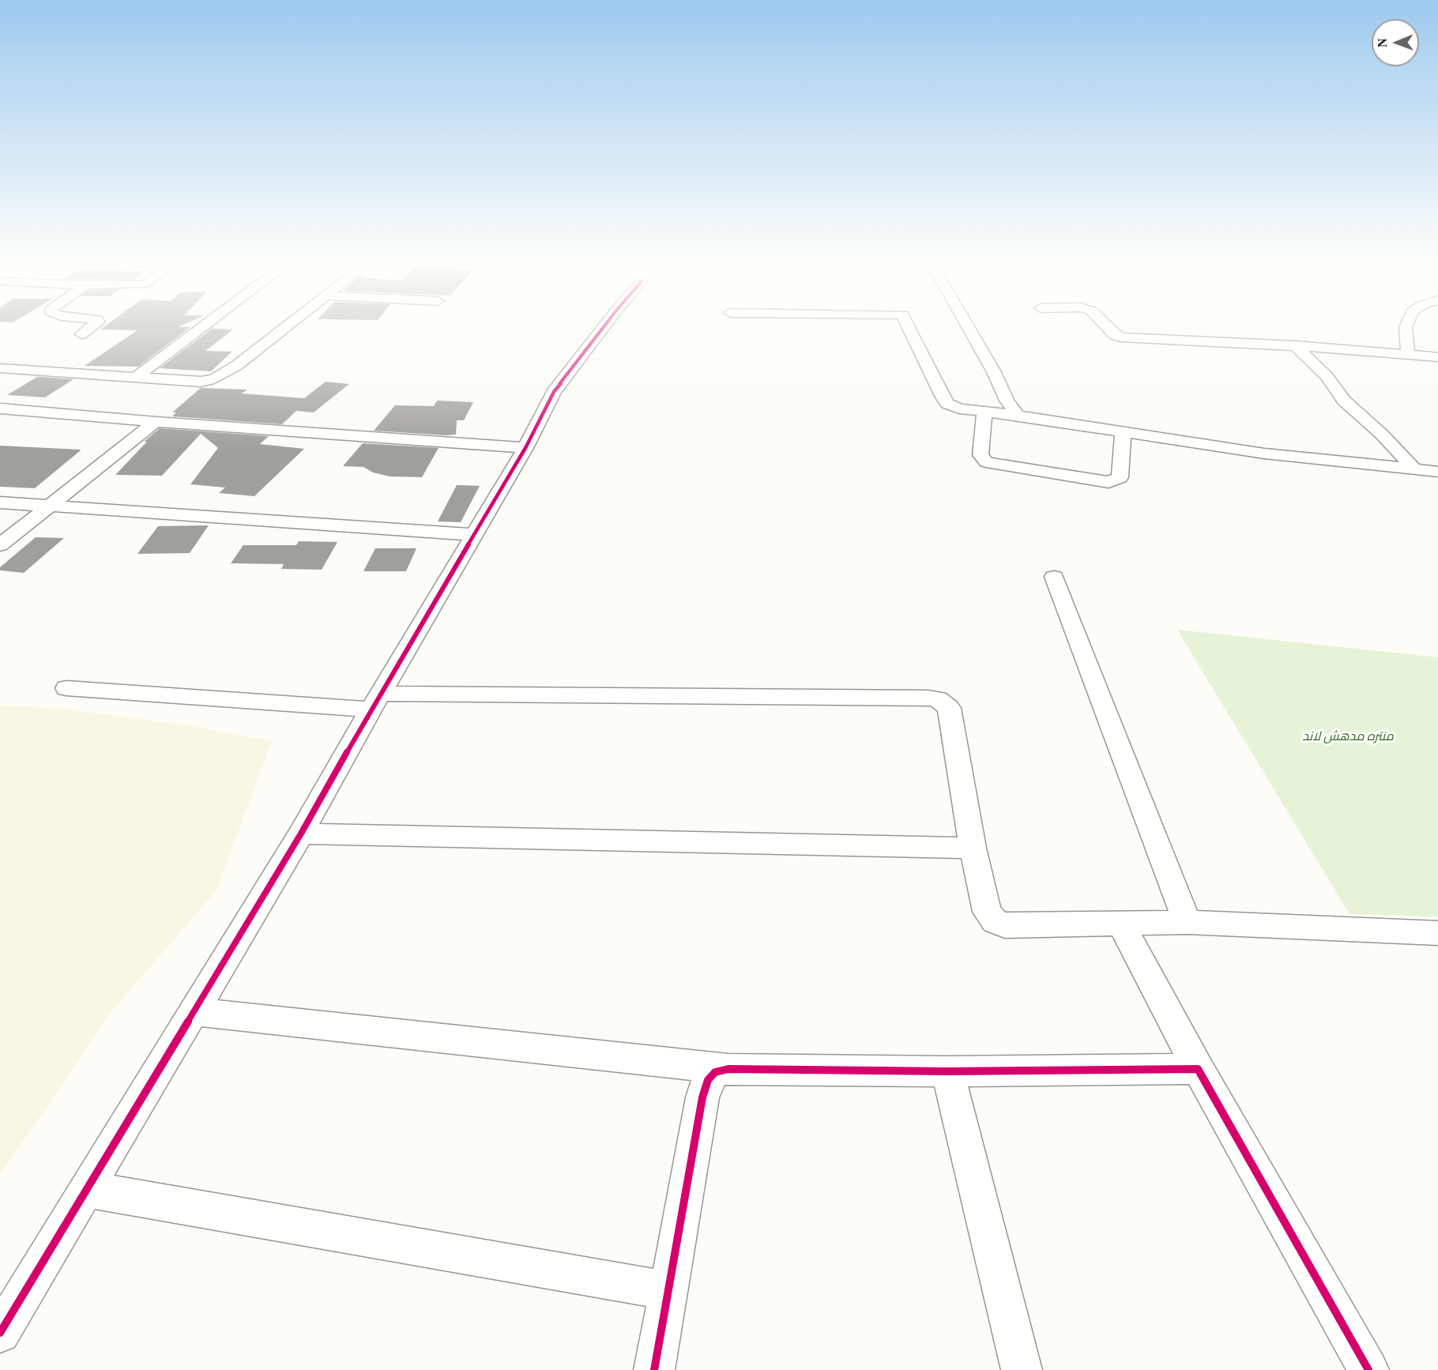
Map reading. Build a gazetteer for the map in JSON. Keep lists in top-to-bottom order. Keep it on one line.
{"parks":["منتره مدهش لاند"],"north":"left"}
